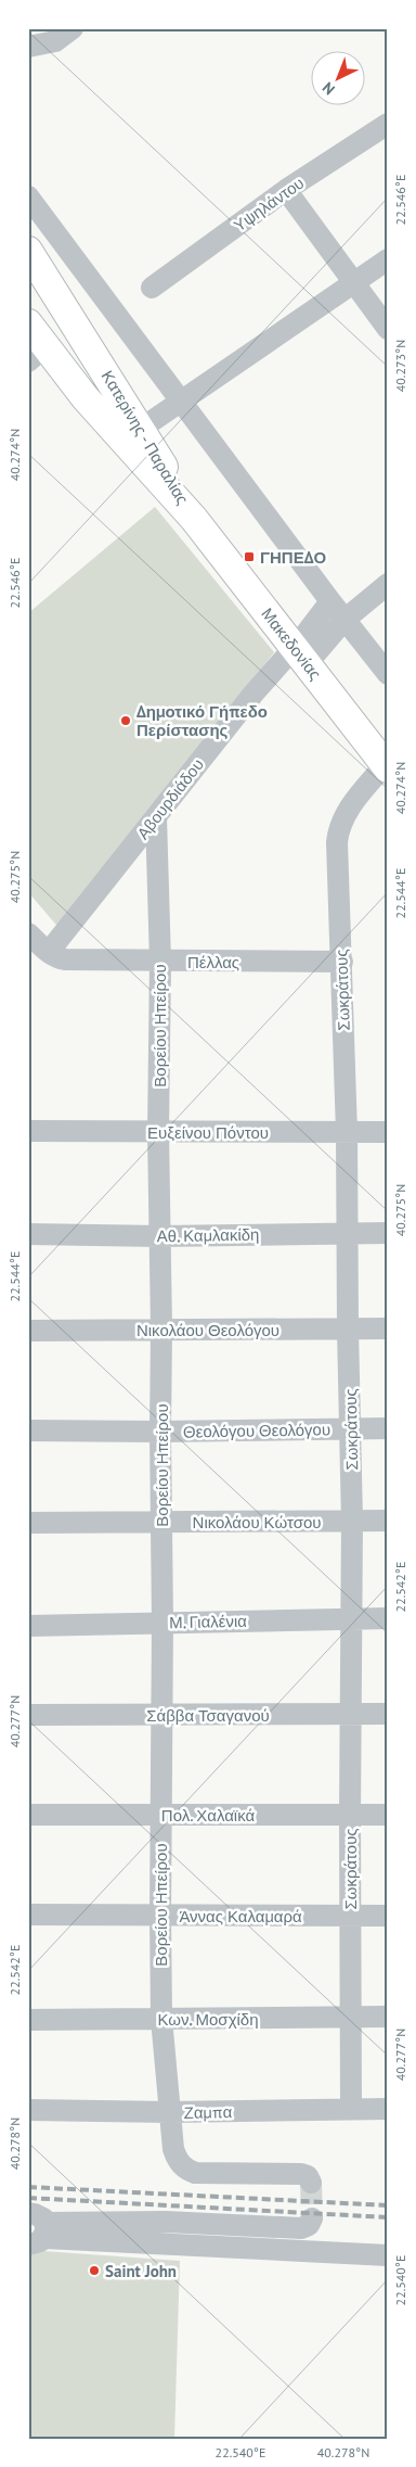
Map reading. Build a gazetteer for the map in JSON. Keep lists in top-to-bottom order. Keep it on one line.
{"streets":{"main road":["Κατερίνης - Παραλίας","Μακεδονίας"],"street":["Υψηλάντου","Αβουρδιάδου","Πέλλας","Σωκράτους","Βορείου Ηπείρου","Ευξείνου Πόντου","Αθ. Καμλακίδη","Νικολάου Θεολόγου","Θεολόγου Θεολόγου","Νικολάου Κώτσου","Μ. Γιαλένια","Σάββα Τσαγανού","Πολ. Χαλαϊκά","Άννας Καλαμαρά","Κων. Μοσχίδη","Ζαμπα"]},"crossings":[["Κατερίνης - Παραλίας","Μακεδονίας"],["Μακεδονίας","Αβουρδιάδου"],["Μακεδονίας","Σωκράτους"],["Αβουρδιάδου","Πέλλας"],["Αβουρδιάδου","Βορείου Ηπείρου"],["Πέλλας","Σωκράτους"],["Πέλλας","Βορείου Ηπείρου"],["Σωκράτους","Ευξείνου Πόντου"],["Σωκράτους","Αθ. Καμλακίδη"],["Σωκράτους","Νικολάου Θεολόγου"],["Σωκράτους","Θεολόγου Θεολόγου"],["Σωκράτους","Νικολάου Κώτσου"],["Σωκράτους","Μ. Γιαλένια"],["Σωκράτους","Σάββα Τσαγανού"],["Σωκράτους","Πολ. Χαλαϊκά"],["Σωκράτους","Άννας Καλαμαρά"],["Σωκράτους","Κων. Μοσχίδη"],["Σωκράτους","Ζαμπα"],["Βορείου Ηπείρου","Ευξείνου Πόντου"],["Βορείου Ηπείρου","Αθ. Καμλακίδη"],["Βορείου Ηπείρου","Νικολάου Θεολόγου"],["Βορείου Ηπείρου","Θεολόγου Θεολόγου"],["Βορείου Ηπείρου","Νικολάου Κώτσου"],["Βορείου Ηπείρου","Μ. Γιαλένια"],["Βορείου Ηπείρου","Σάββα Τσαγανού"],["Βορείου Ηπείρου","Πολ. Χαλαϊκά"],["Βορείου Ηπείρου","Άννας Καλαμαρά"],["Βορείου Ηπείρου","Κων. Μοσχίδη"],["Βορείου Ηπείρου","Ζαμπα"]],"places":{"transit":["ΓΗΠΕΔΟ"],"other":["Δημοτικό Γήπεδο Περίστασης","Saint John"]},"north":"bottom left","coordinates":["22.546°E","40.273°N","40.274°N","40.275°N","22.544°E","22.542°E","40.277°N","40.278°N","22.540°E"]}
